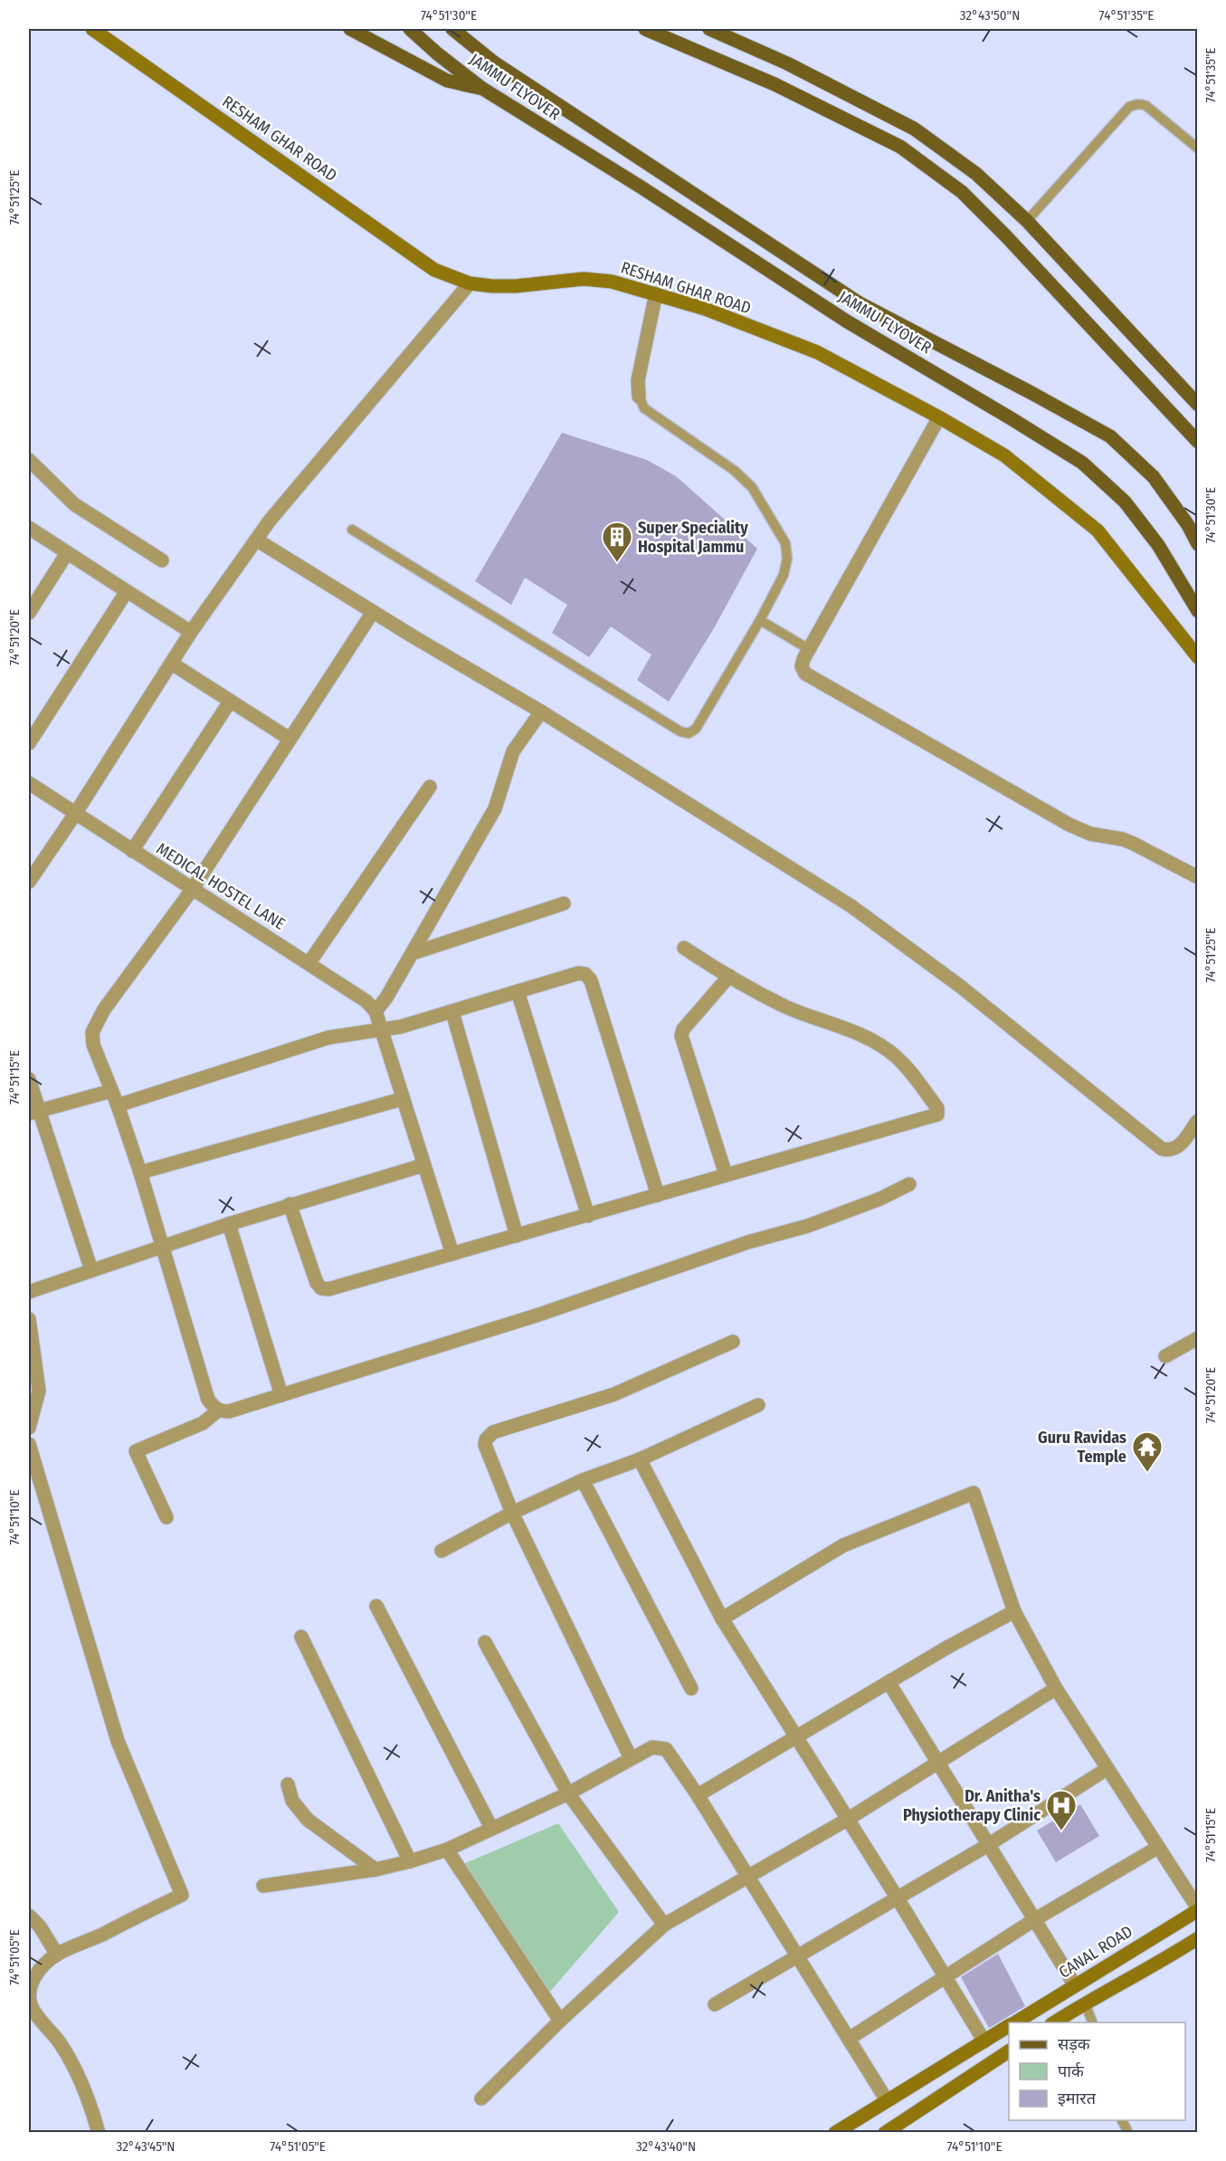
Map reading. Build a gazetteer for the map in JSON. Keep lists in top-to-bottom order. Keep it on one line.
{"streets":{"main road":["JAMMU FLYOVER"],"street":["RESHAM GHAR ROAD","MEDICAL HOSTEL LANE","CANAL ROAD"]},"places":{"building":["Super Speciality Hospital Jammu"],"temple":["Guru Ravidas Temple"],"hospital":["Dr. Anitha's Physiotherapy Clinic"]},"legend":["सड़क","पार्क","इमारत"],"coordinates":["74°51'30\"E","32°43'50\"N","74°51'35\"E","74°51'25\"E","74°51'20\"E","74°51'15\"E","74°51'10\"E","74°51'05\"E","32°43'45\"N","32°43'40\"N"]}
